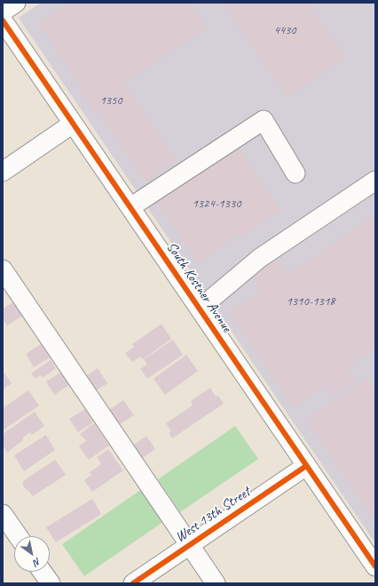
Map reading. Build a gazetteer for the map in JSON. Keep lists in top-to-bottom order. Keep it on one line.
{"streets":{"street":["South Kostner Avenue","West 13th Street"]},"crossings":[["South Kostner Avenue","West 13th Street"]],"house_numbers":["4430","1350","1324-1330","1310-1318"],"north":"bottom right"}
